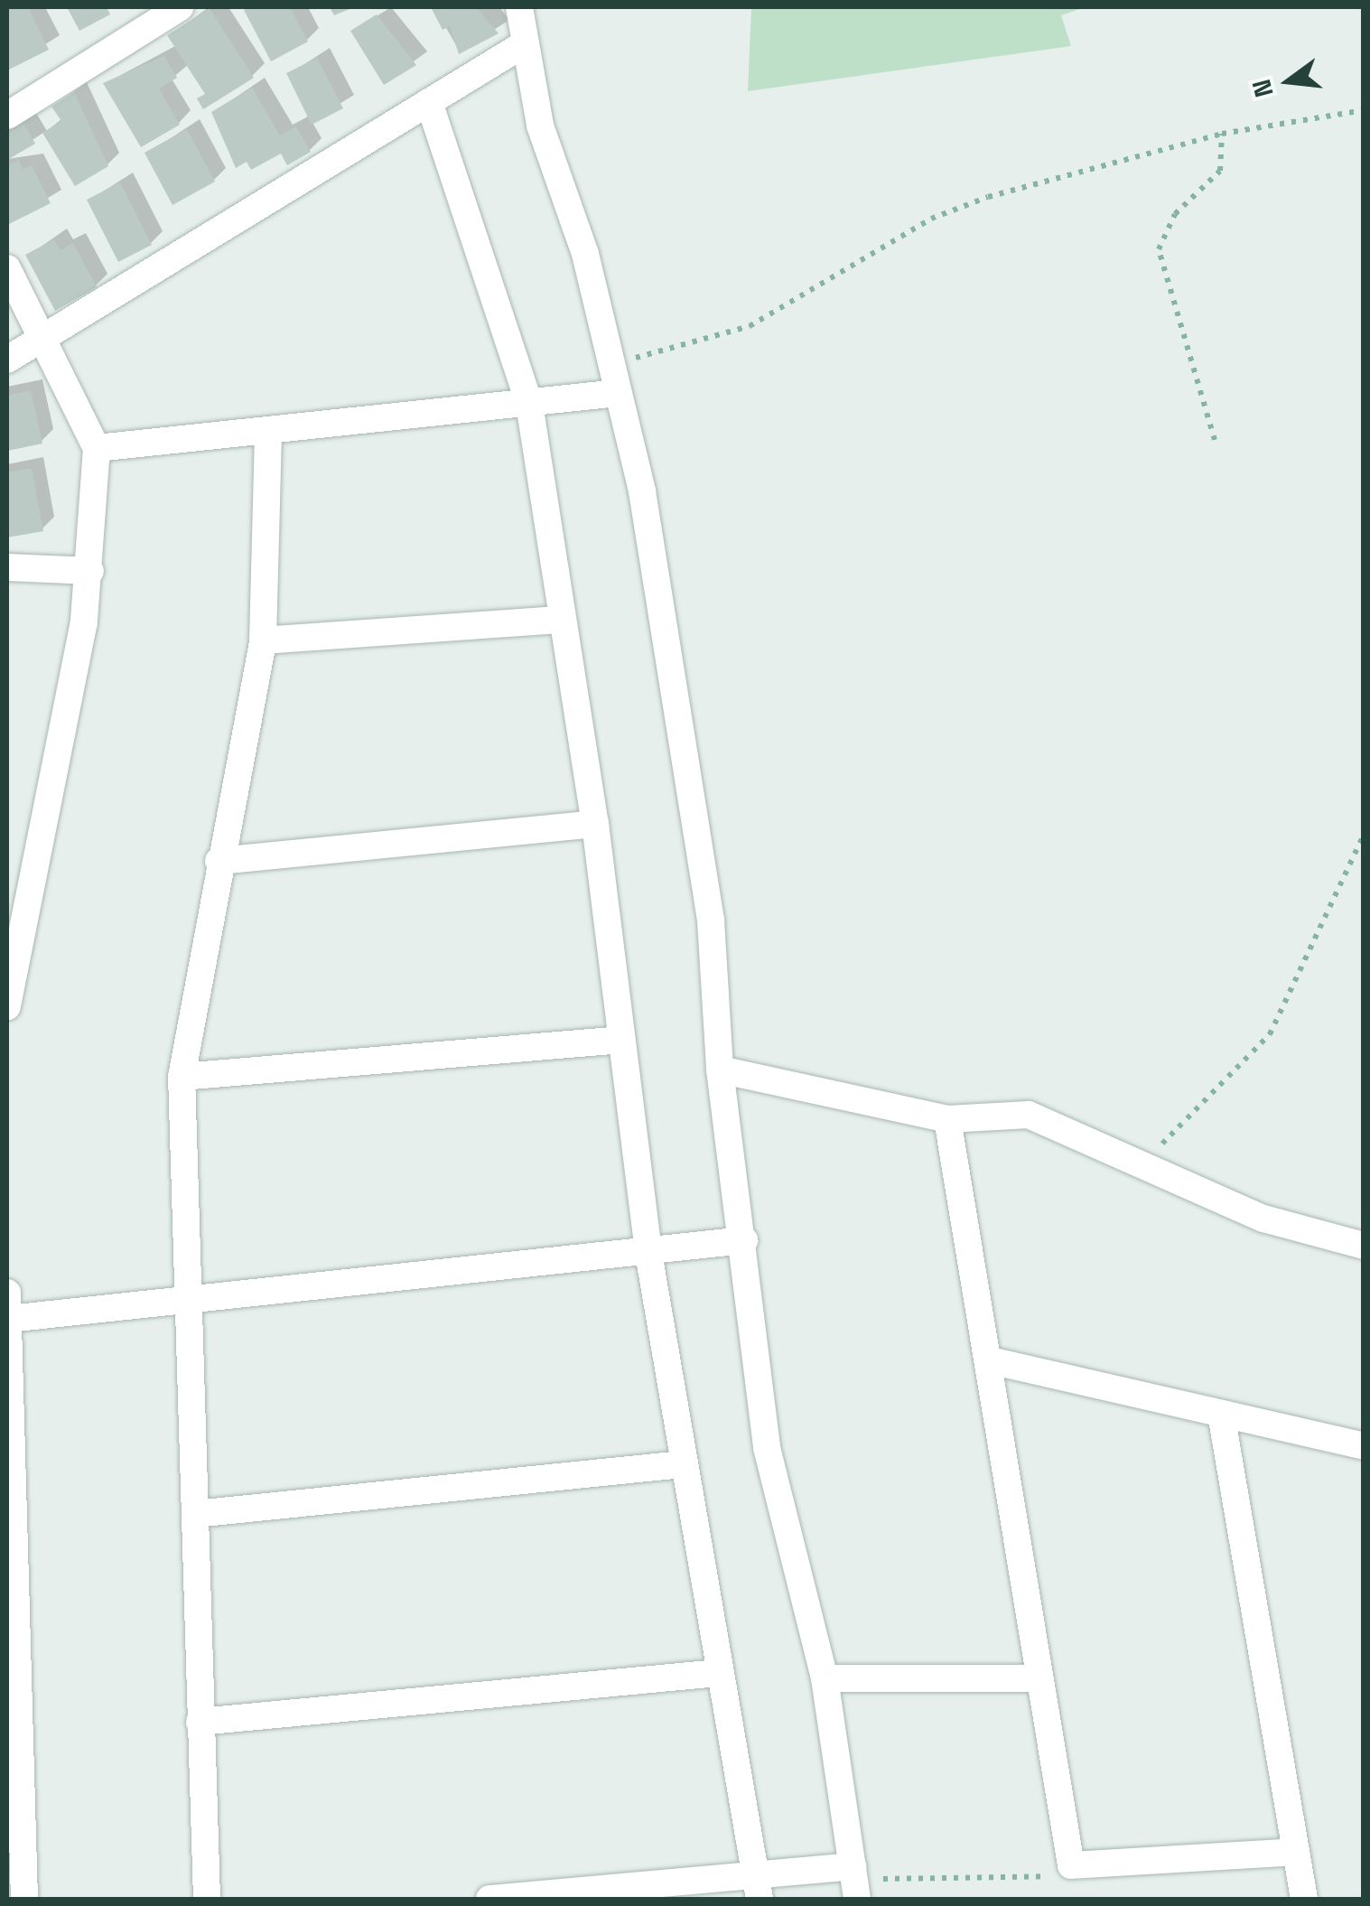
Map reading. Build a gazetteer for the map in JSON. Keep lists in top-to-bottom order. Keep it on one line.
{"north":"left"}
